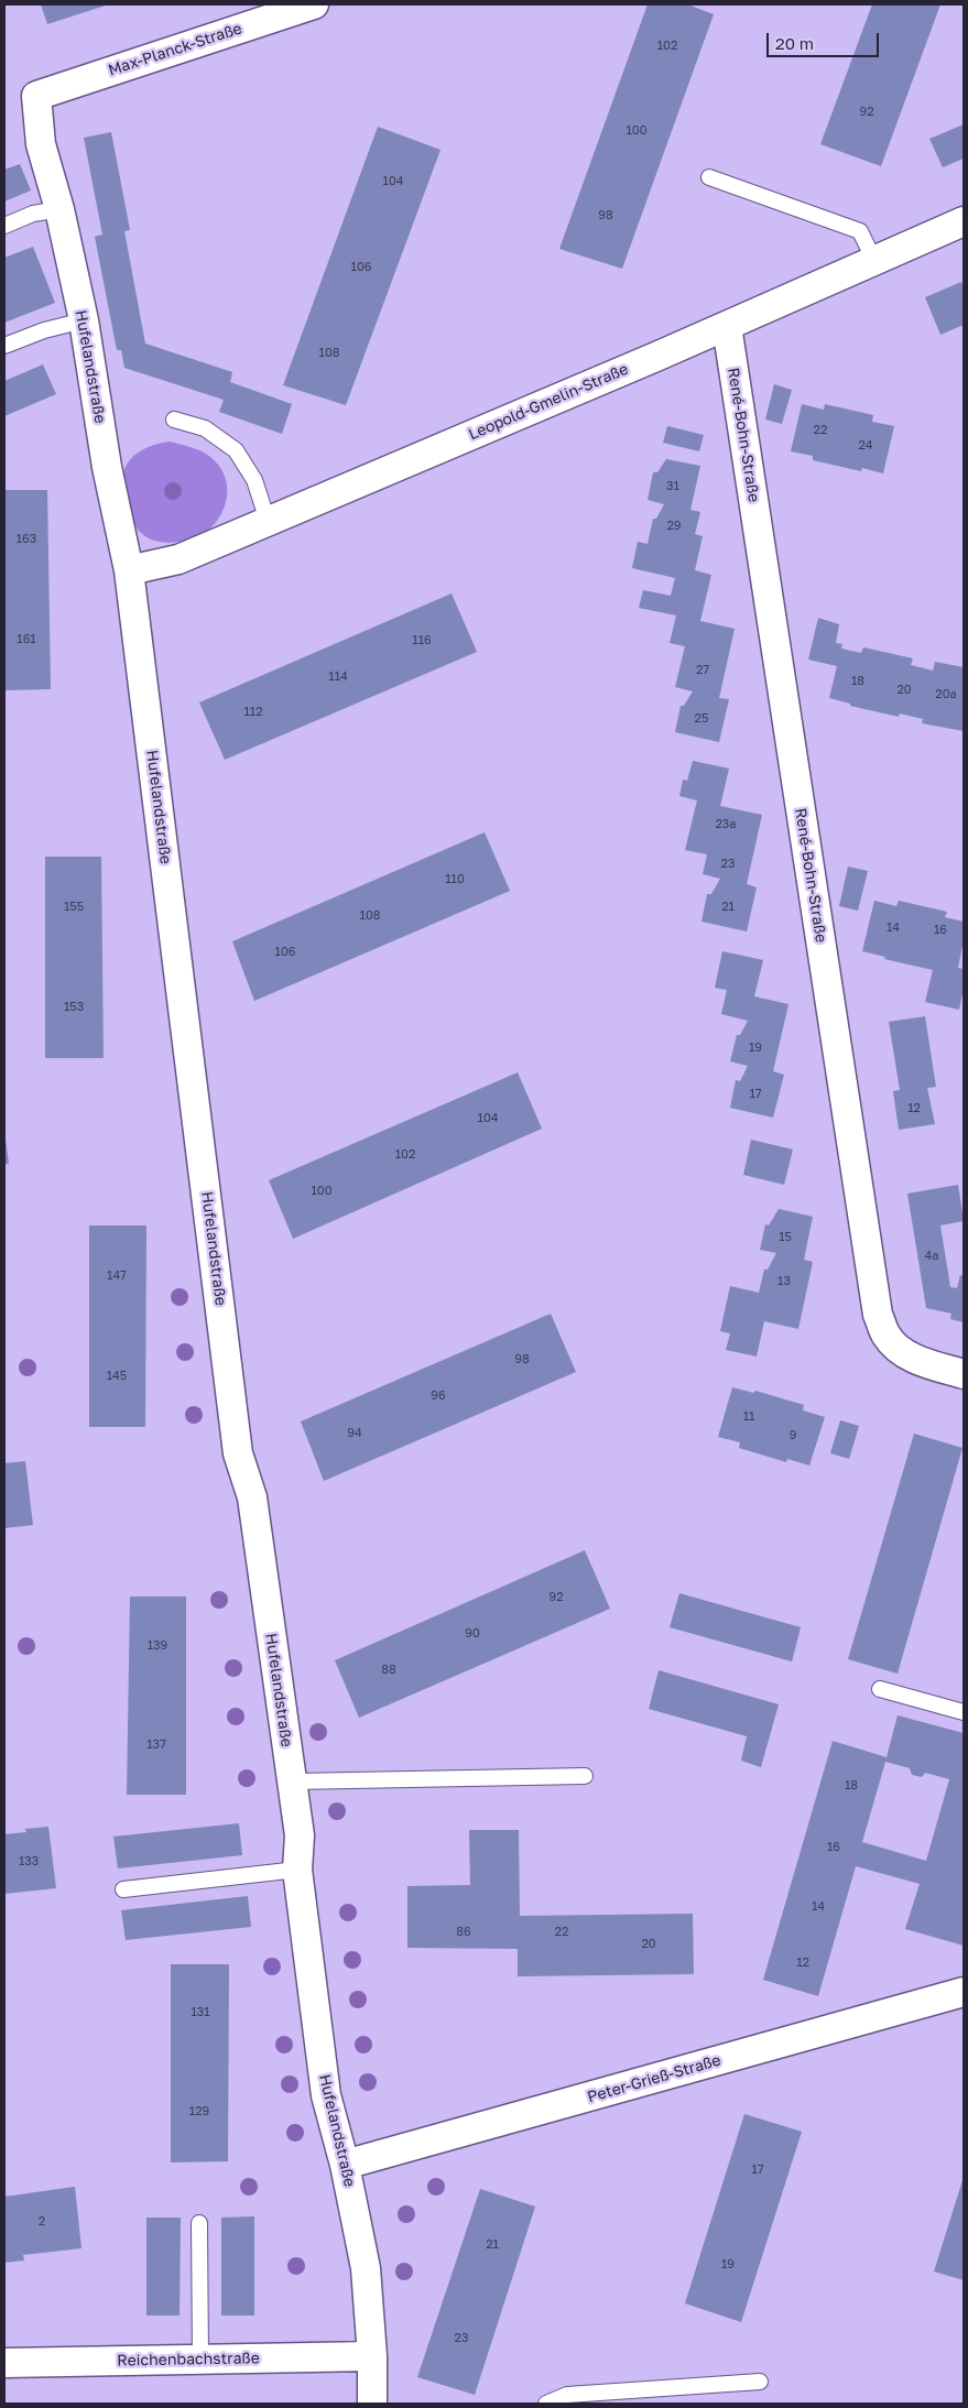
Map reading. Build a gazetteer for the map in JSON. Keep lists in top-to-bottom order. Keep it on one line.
{"streets":{"street":["Max-Planck-Straße","Hufelandstraße","Leopold-Gmelin-Straße","René-Bohn-Straße","Peter-Grieß-Straße","Reichenbachstraße"]},"crossings":[["Max-Planck-Straße","Hufelandstraße"],["Hufelandstraße","Leopold-Gmelin-Straße"],["Hufelandstraße","Peter-Grieß-Straße"],["Hufelandstraße","Reichenbachstraße"],["Leopold-Gmelin-Straße","René-Bohn-Straße"]],"house_numbers":["102","92","100","104","98","106","108","22","24","31","29","163","161","116","27","114","18","20","20a","112","25","23a","23","110","155","21","108","14","16","106","153","19","17","12","104","102","100","15","4a","147","13","98","145","96","11","94","9","92","90","139","88","137","18","16","133","14","86","22","20","12","131","129","17","2","21","19","23"],"scale_bar":"20 m"}
